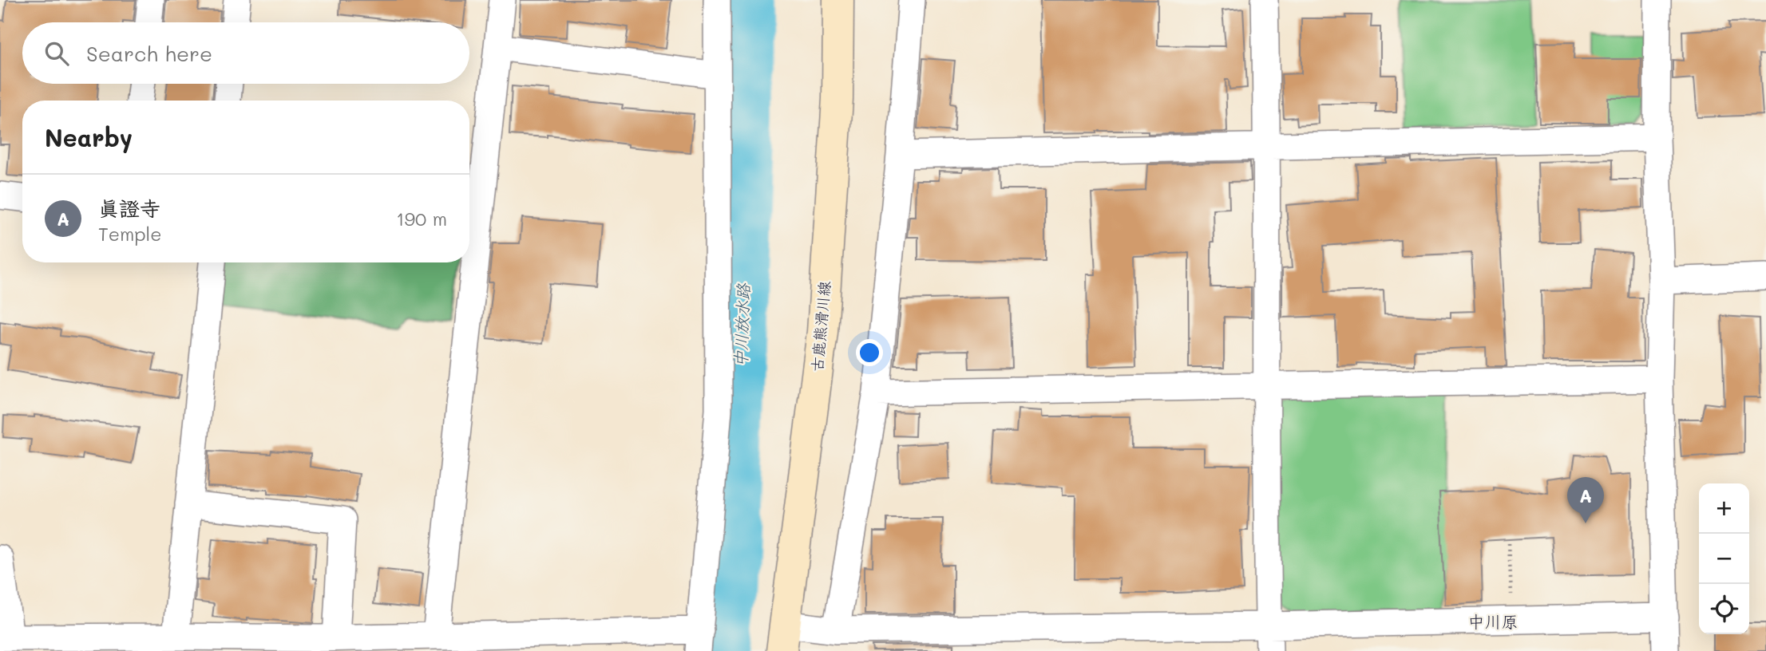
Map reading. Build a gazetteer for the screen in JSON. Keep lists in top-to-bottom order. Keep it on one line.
{"streets":{"main road":["古鹿熊滑川線"]},"districts":["中川原"],"water":["中川放水路"],"page":{"search":"Search here","heading":"Nearby","list":[{"mark":"A","name":"眞證寺","note":"Temple","value":"190 m"}],"pins":"A","map_buttons":["+","−"]}}
